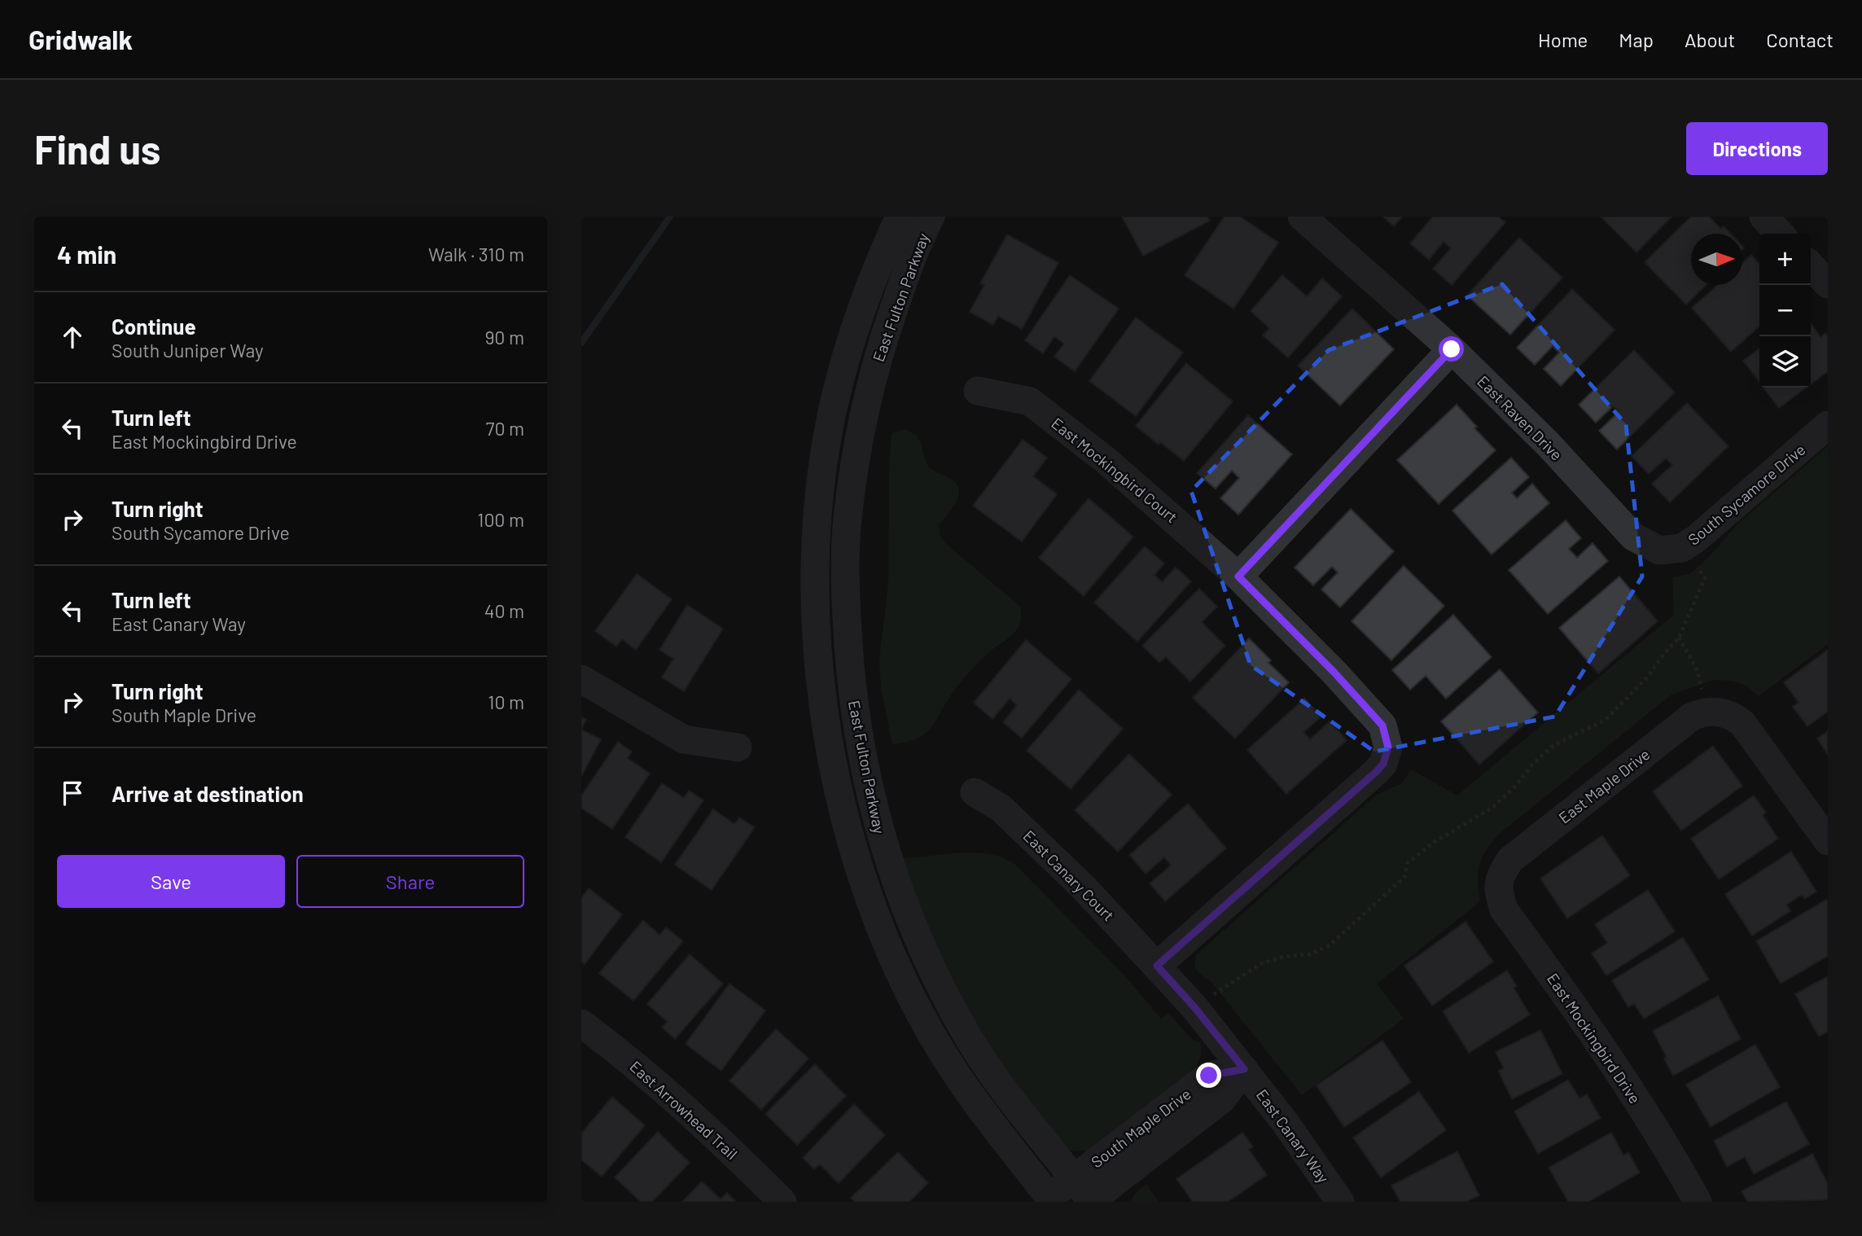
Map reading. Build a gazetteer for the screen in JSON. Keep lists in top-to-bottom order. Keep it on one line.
{"streets":{"street":["East Fulton Parkway","East Raven Drive","East Mockingbird Court","South Sycamore Drive","East Maple Drive","East Canary Court","East Mockingbird Drive","East Arrowhead Trail","South Maple Drive","East Canary Way"]},"crossings":[["East Fulton Parkway","South Maple Drive"],["East Raven Drive","South Sycamore Drive"],["East Maple Drive","East Mockingbird Drive"],["East Canary Court","East Canary Way"],["South Maple Drive","East Canary Way"]],"north":"right","page":{"header":"Gridwalk","nav":["Home","Map","About","Contact"],"buttons":["Directions",["Save","Share"]],"title":"Find us","heading":["4 min","Walk · 310 m"],"map_buttons":["+","−"],"list":[["Continue","South Juniper Way","90 m"],["Turn left","East Mockingbird Drive","70 m"],["Turn right","South Sycamore Drive","100 m"],["Turn left","East Canary Way","40 m"],["Turn right","South Maple Drive","10 m"],"Arrive at destination"]}}
